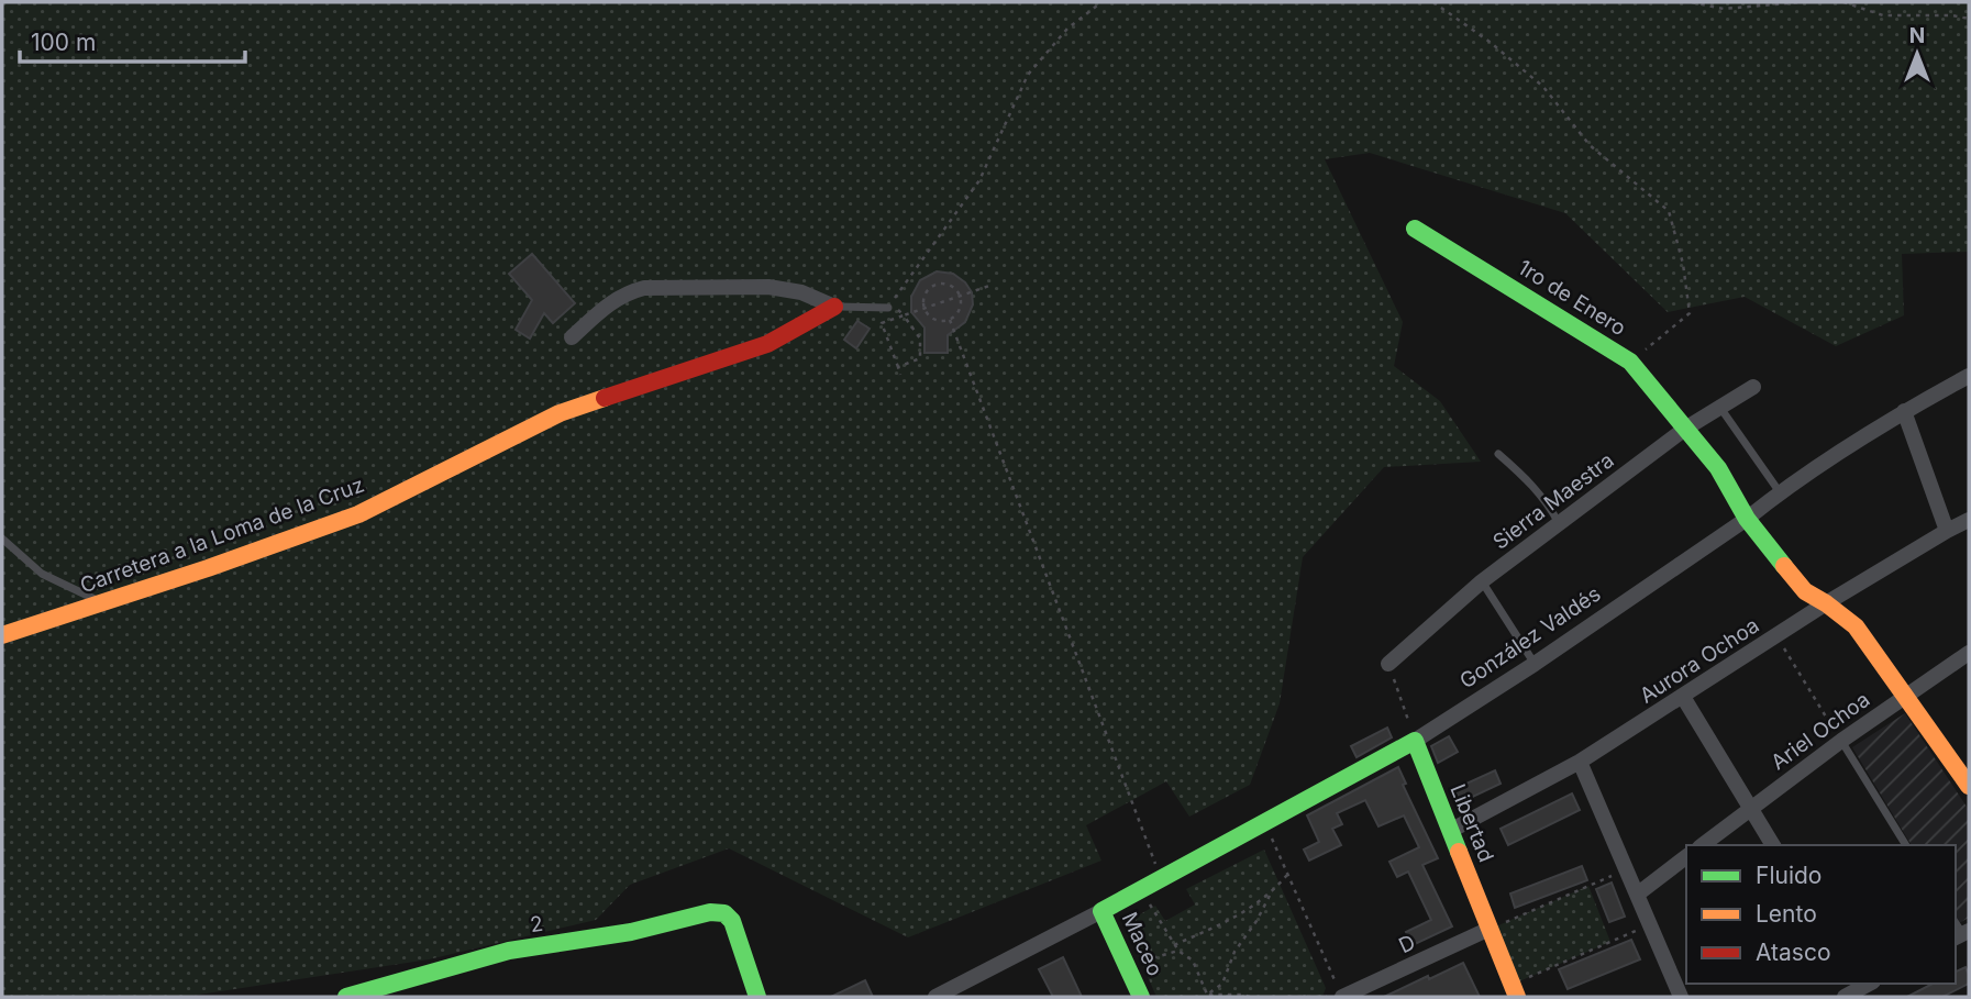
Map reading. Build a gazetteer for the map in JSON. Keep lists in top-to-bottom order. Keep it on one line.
{"streets":{"street":["1ro de Enero","Sierra Maestra","Carretera a la Loma de la Cruz","González Valdés","Aurora Ochoa","Ariel Ochoa","Libertad","2","Maceo","D"]},"crossings":[["1ro de Enero","Sierra Maestra"],["1ro de Enero","González Valdés"],["1ro de Enero","Aurora Ochoa"],["1ro de Enero","Ariel Ochoa"],["González Valdés","Libertad"],["González Valdés","Maceo"],["Aurora Ochoa","Libertad"],["Libertad","D"]],"legend":["Fluido","Lento","Atasco"],"scale_bar":"100 m","north":"top"}
